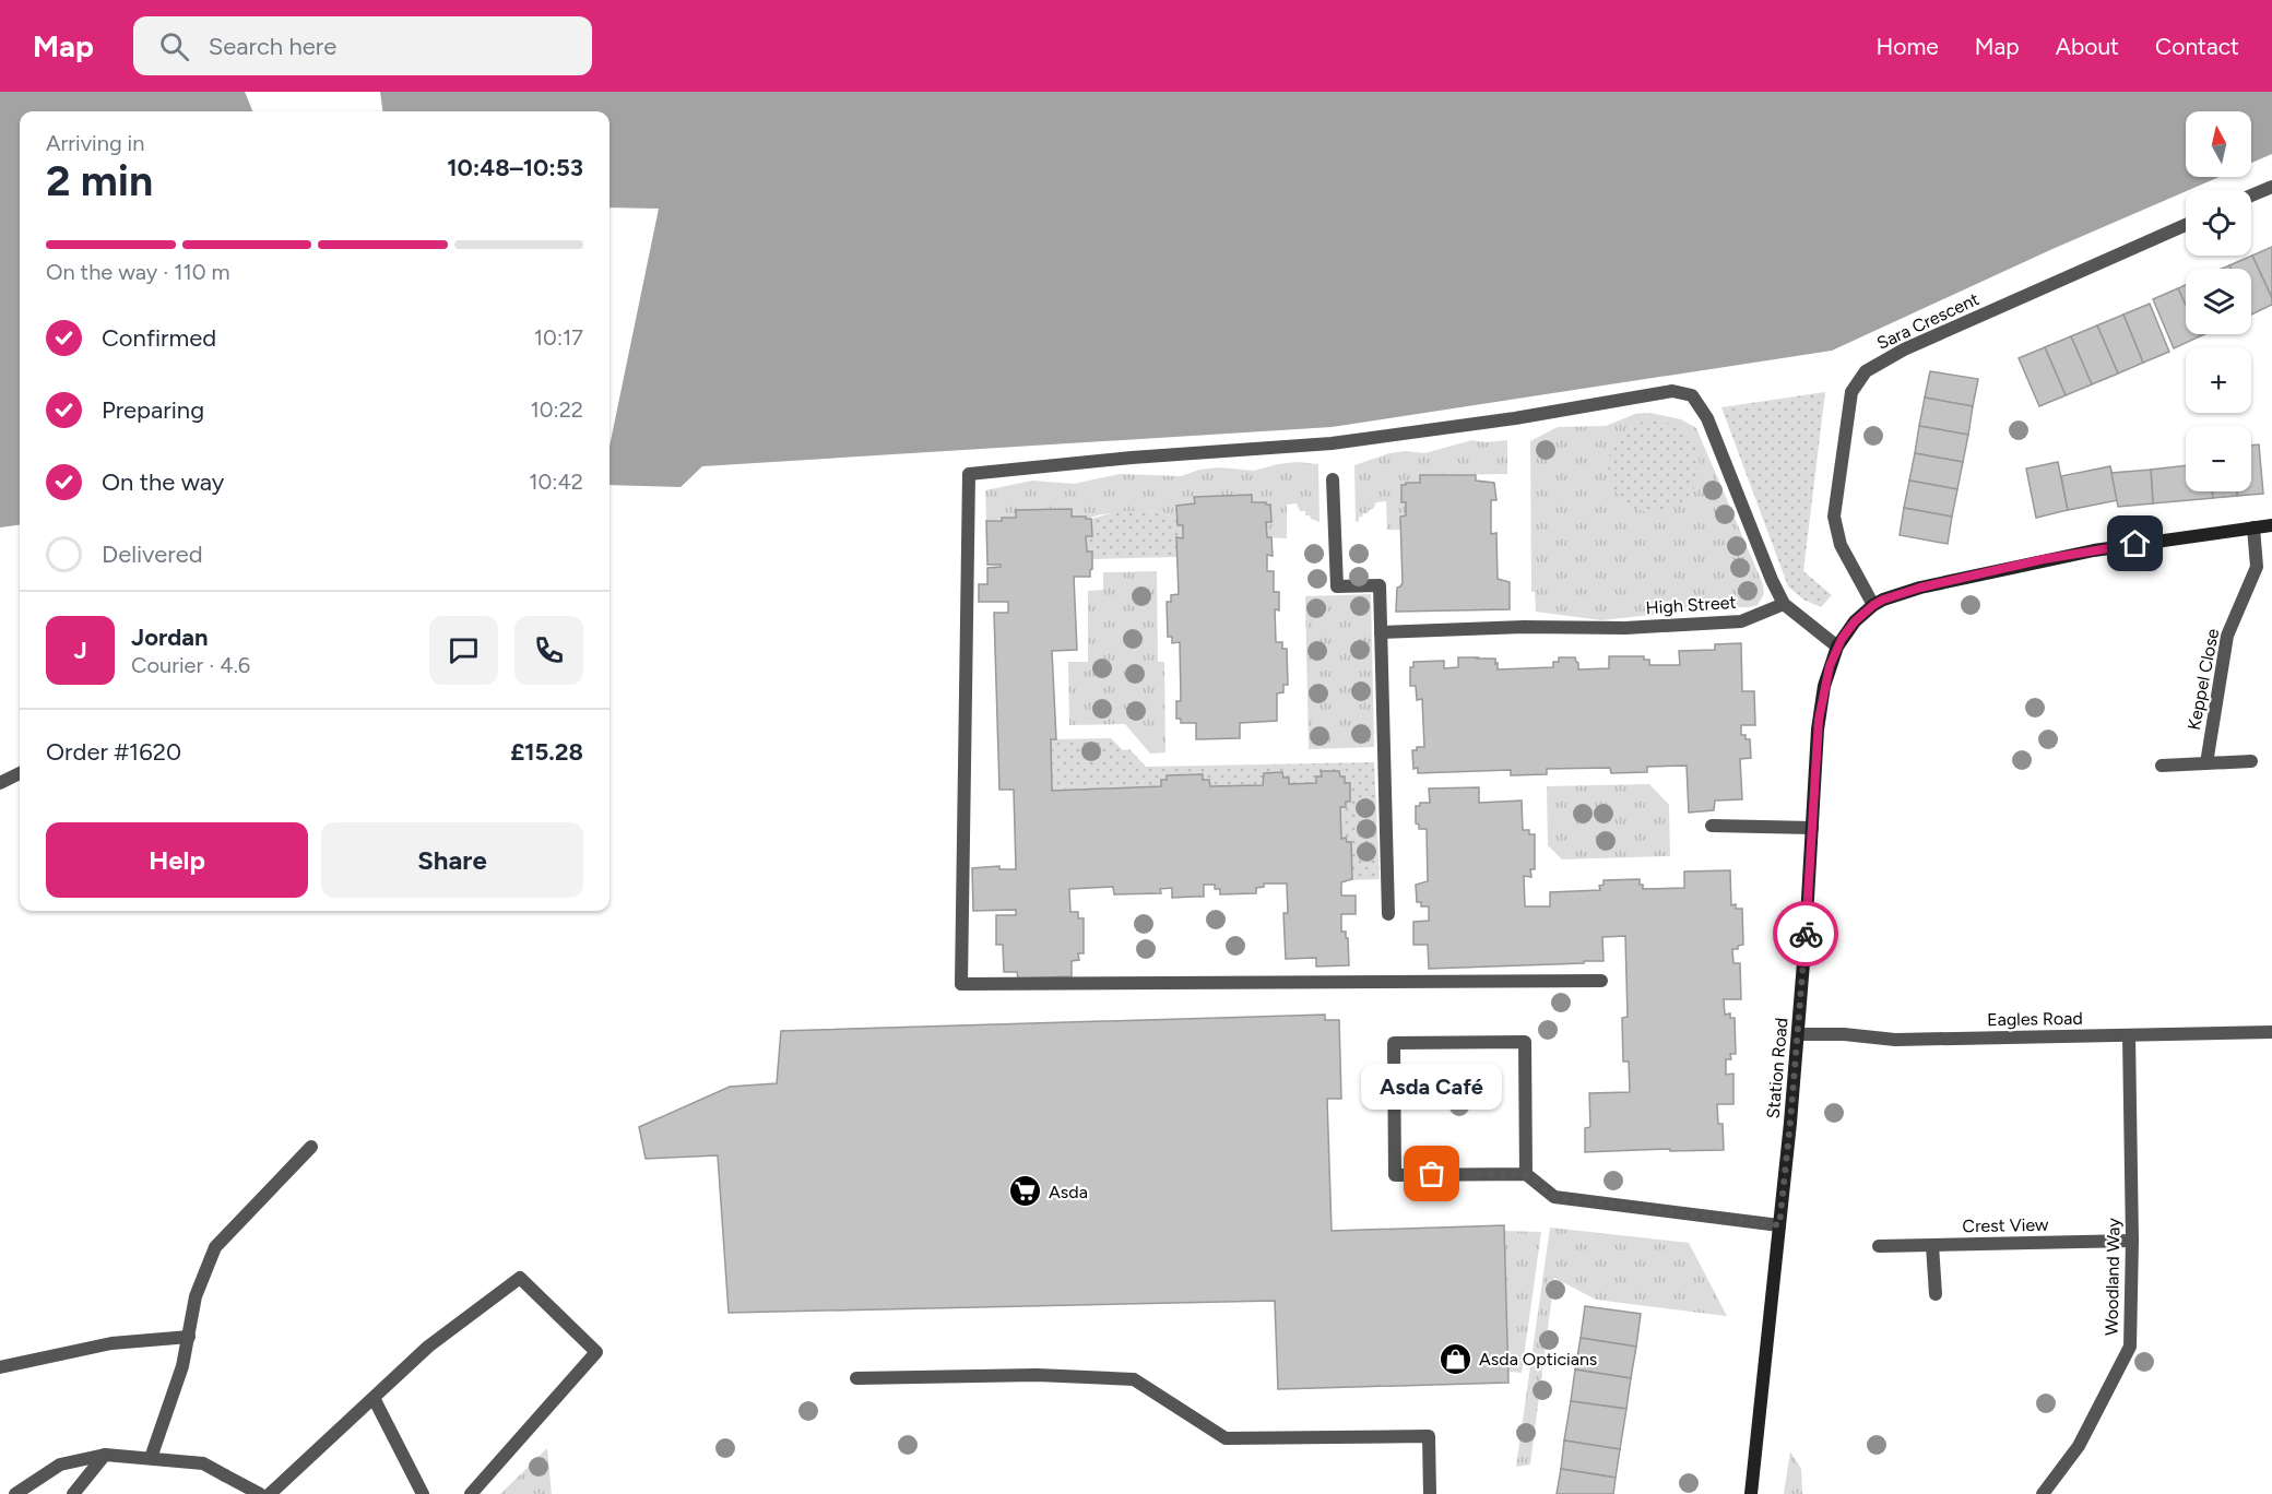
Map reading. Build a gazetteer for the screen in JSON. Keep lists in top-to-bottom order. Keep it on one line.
{"streets":{"main road":["Station Road"],"street":["Sara Crescent","High Street","Keppel Close","Eagles Road","Crest View","Woodland Way"]},"crossings":[["Eagles Road","Station Road"],["Eagles Road","Woodland Way"],["Crest View","Woodland Way"]],"places":{"other":["Asda Café"],"supermarket":["Asda"],"shop":["Asda Opticians"]},"north":"top","page":{"header":"Map","search":"Search here","nav":["Home","Map","About","Contact"],"map_buttons":["+","−"],"heading":["2 min","Arriving in","10:48–10:53"],"panel":["Jordan","Courier · 4.6","Order #1620","£15.28"],"bar":"On the way · 110 m","list":[["Confirmed","10:17"],["Preparing","10:22"],["On the way","10:42"],"Delivered"],"round":"J","buttons":["Help","Share"],"bubble":"Asda Café"}}
